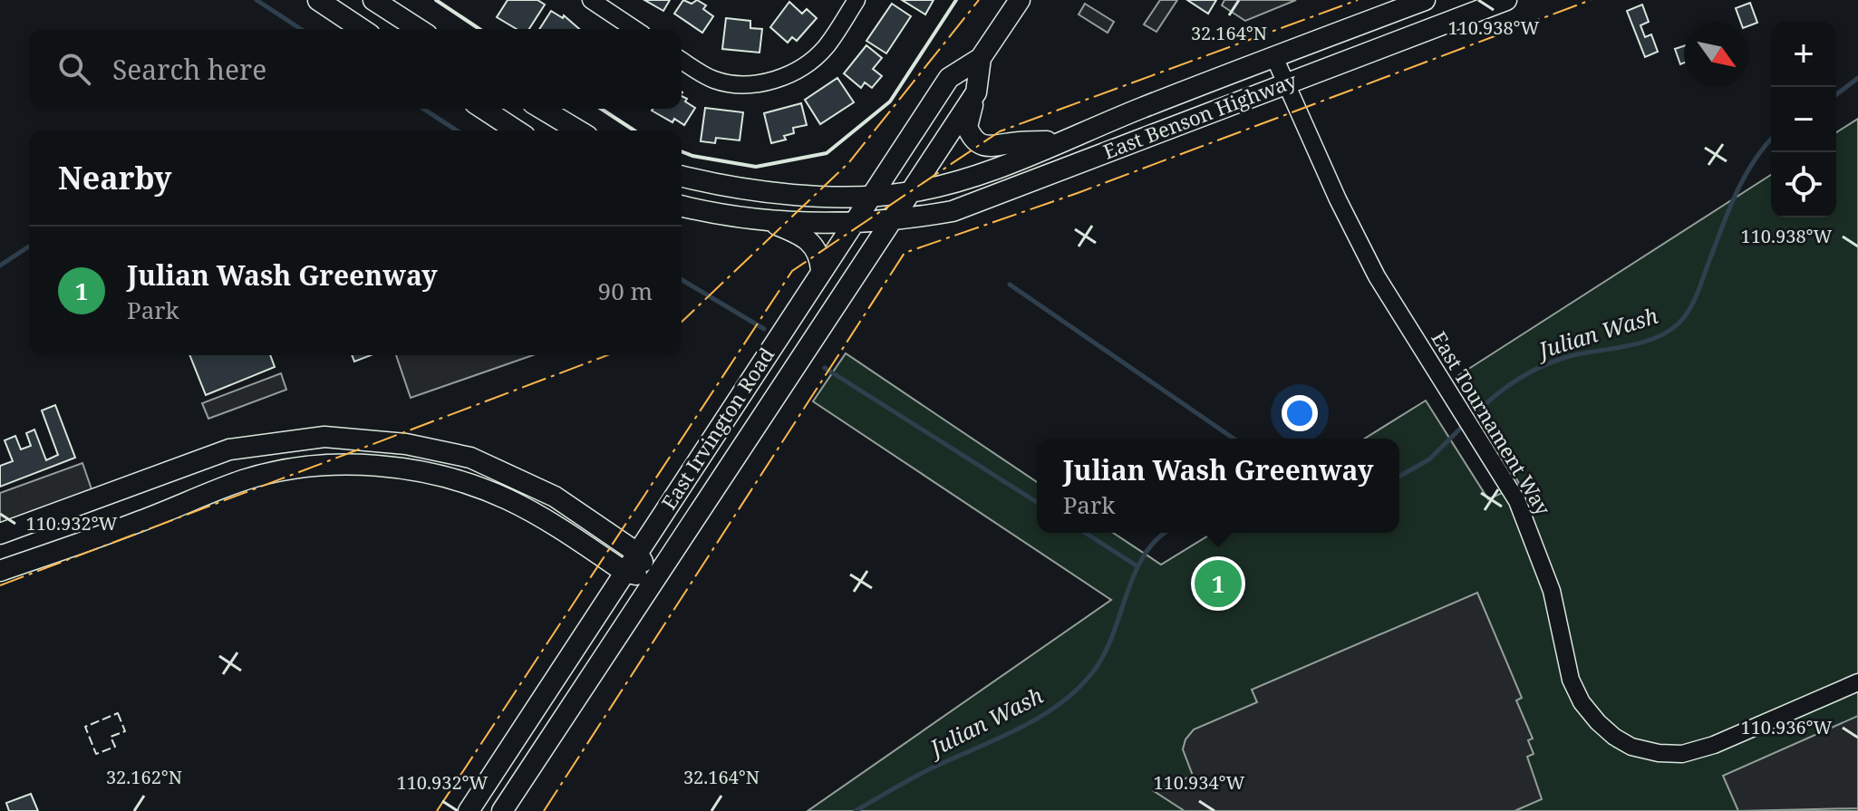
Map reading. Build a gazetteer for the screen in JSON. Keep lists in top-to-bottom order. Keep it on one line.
{"streets":{"main road":["East Benson Highway","East Irvington Road"],"street":["East Tournament Way"]},"crossings":[["East Benson Highway","East Tournament Way"],["East Benson Highway","East Irvington Road"]],"water":["Julian Wash"],"north":"bottom right","page":{"map_buttons":["+","−"],"search":"Search here","heading":"Nearby","list":[{"mark":"1","name":"Julian Wash Greenway","note":"Park","value":"90 m"}],"popup":["Julian Wash Greenway","Park"],"pins":"1"},"coordinates":["110.938°W","32.164°N","110.932°W","110.936°W","32.162°N","110.934°W"]}
